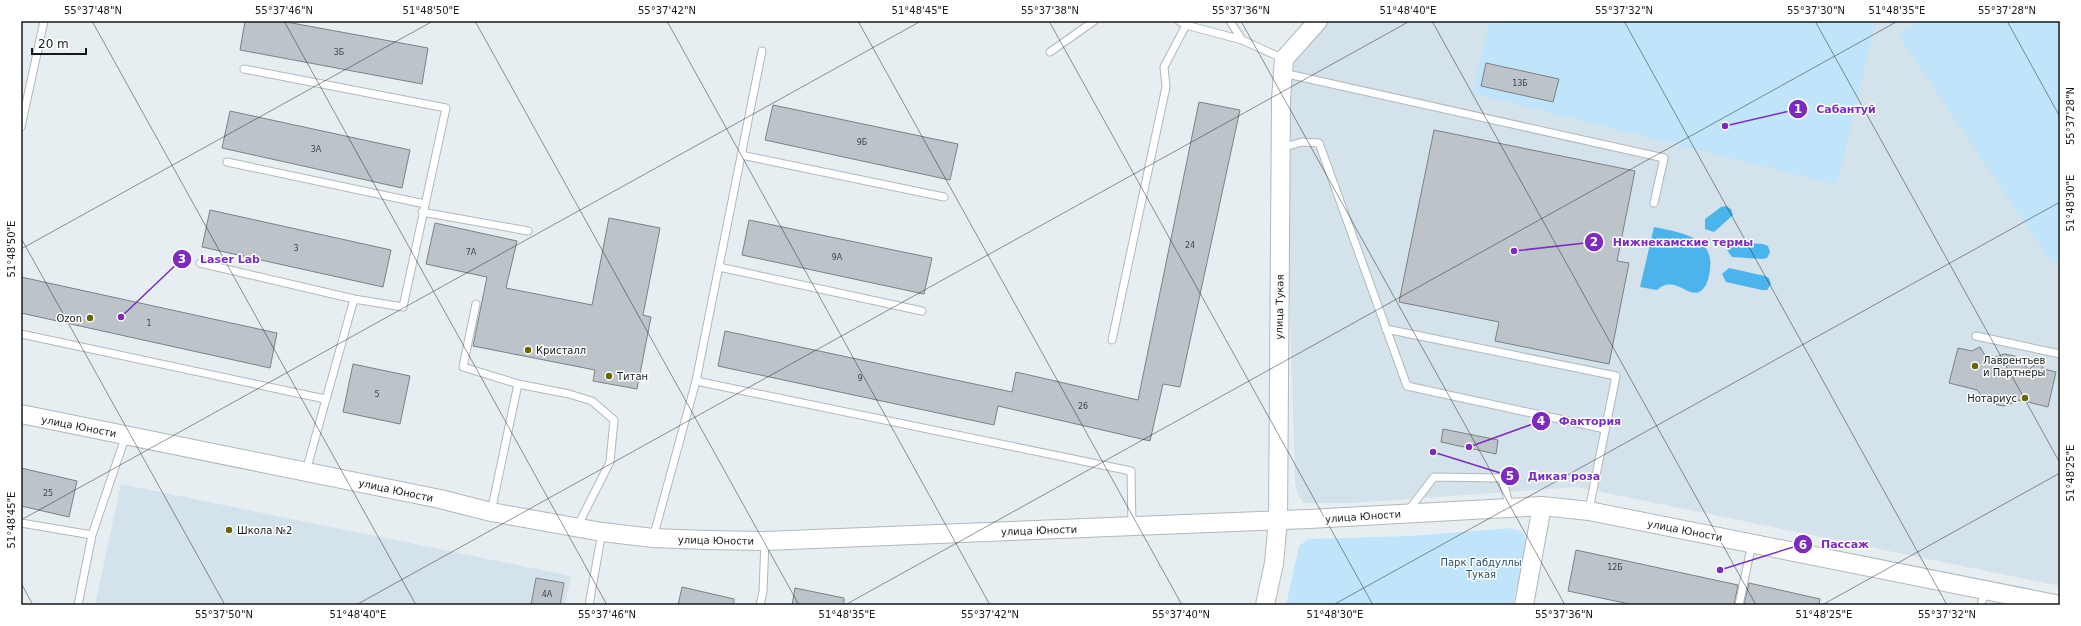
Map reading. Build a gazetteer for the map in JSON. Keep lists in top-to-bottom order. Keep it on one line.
{"streets":{"street":["улица Тукая","улица Юности"]},"crossings":[["улица Тукая","улица Юности"]],"parks":["Парк Габдуллы Тукая"],"places":["Сабантуй","Нижнекамские термы","Laser Lab","Ozon","Кристалл","Лаврентьев и Партнеры","Титан","Нотариус","Фактория","Дикая роза","Школа №2","Пассаж"],"house_numbers":["3Б","13Б","9Б","3А","24","3","7А","9А","1","9","5","26","25","12Б","4А"],"scale_bar":"20 m","coordinates":["55°37'48\"N","55°37'46\"N","51°48'50\"E","55°37'42\"N","51°48'45\"E","55°37'38\"N","55°37'36\"N","51°48'40\"E","55°37'32\"N","55°37'30\"N","51°48'35\"E","55°37'28\"N","51°48'30\"E","51°48'25\"E","55°37'50\"N","55°37'40\"N"]}
